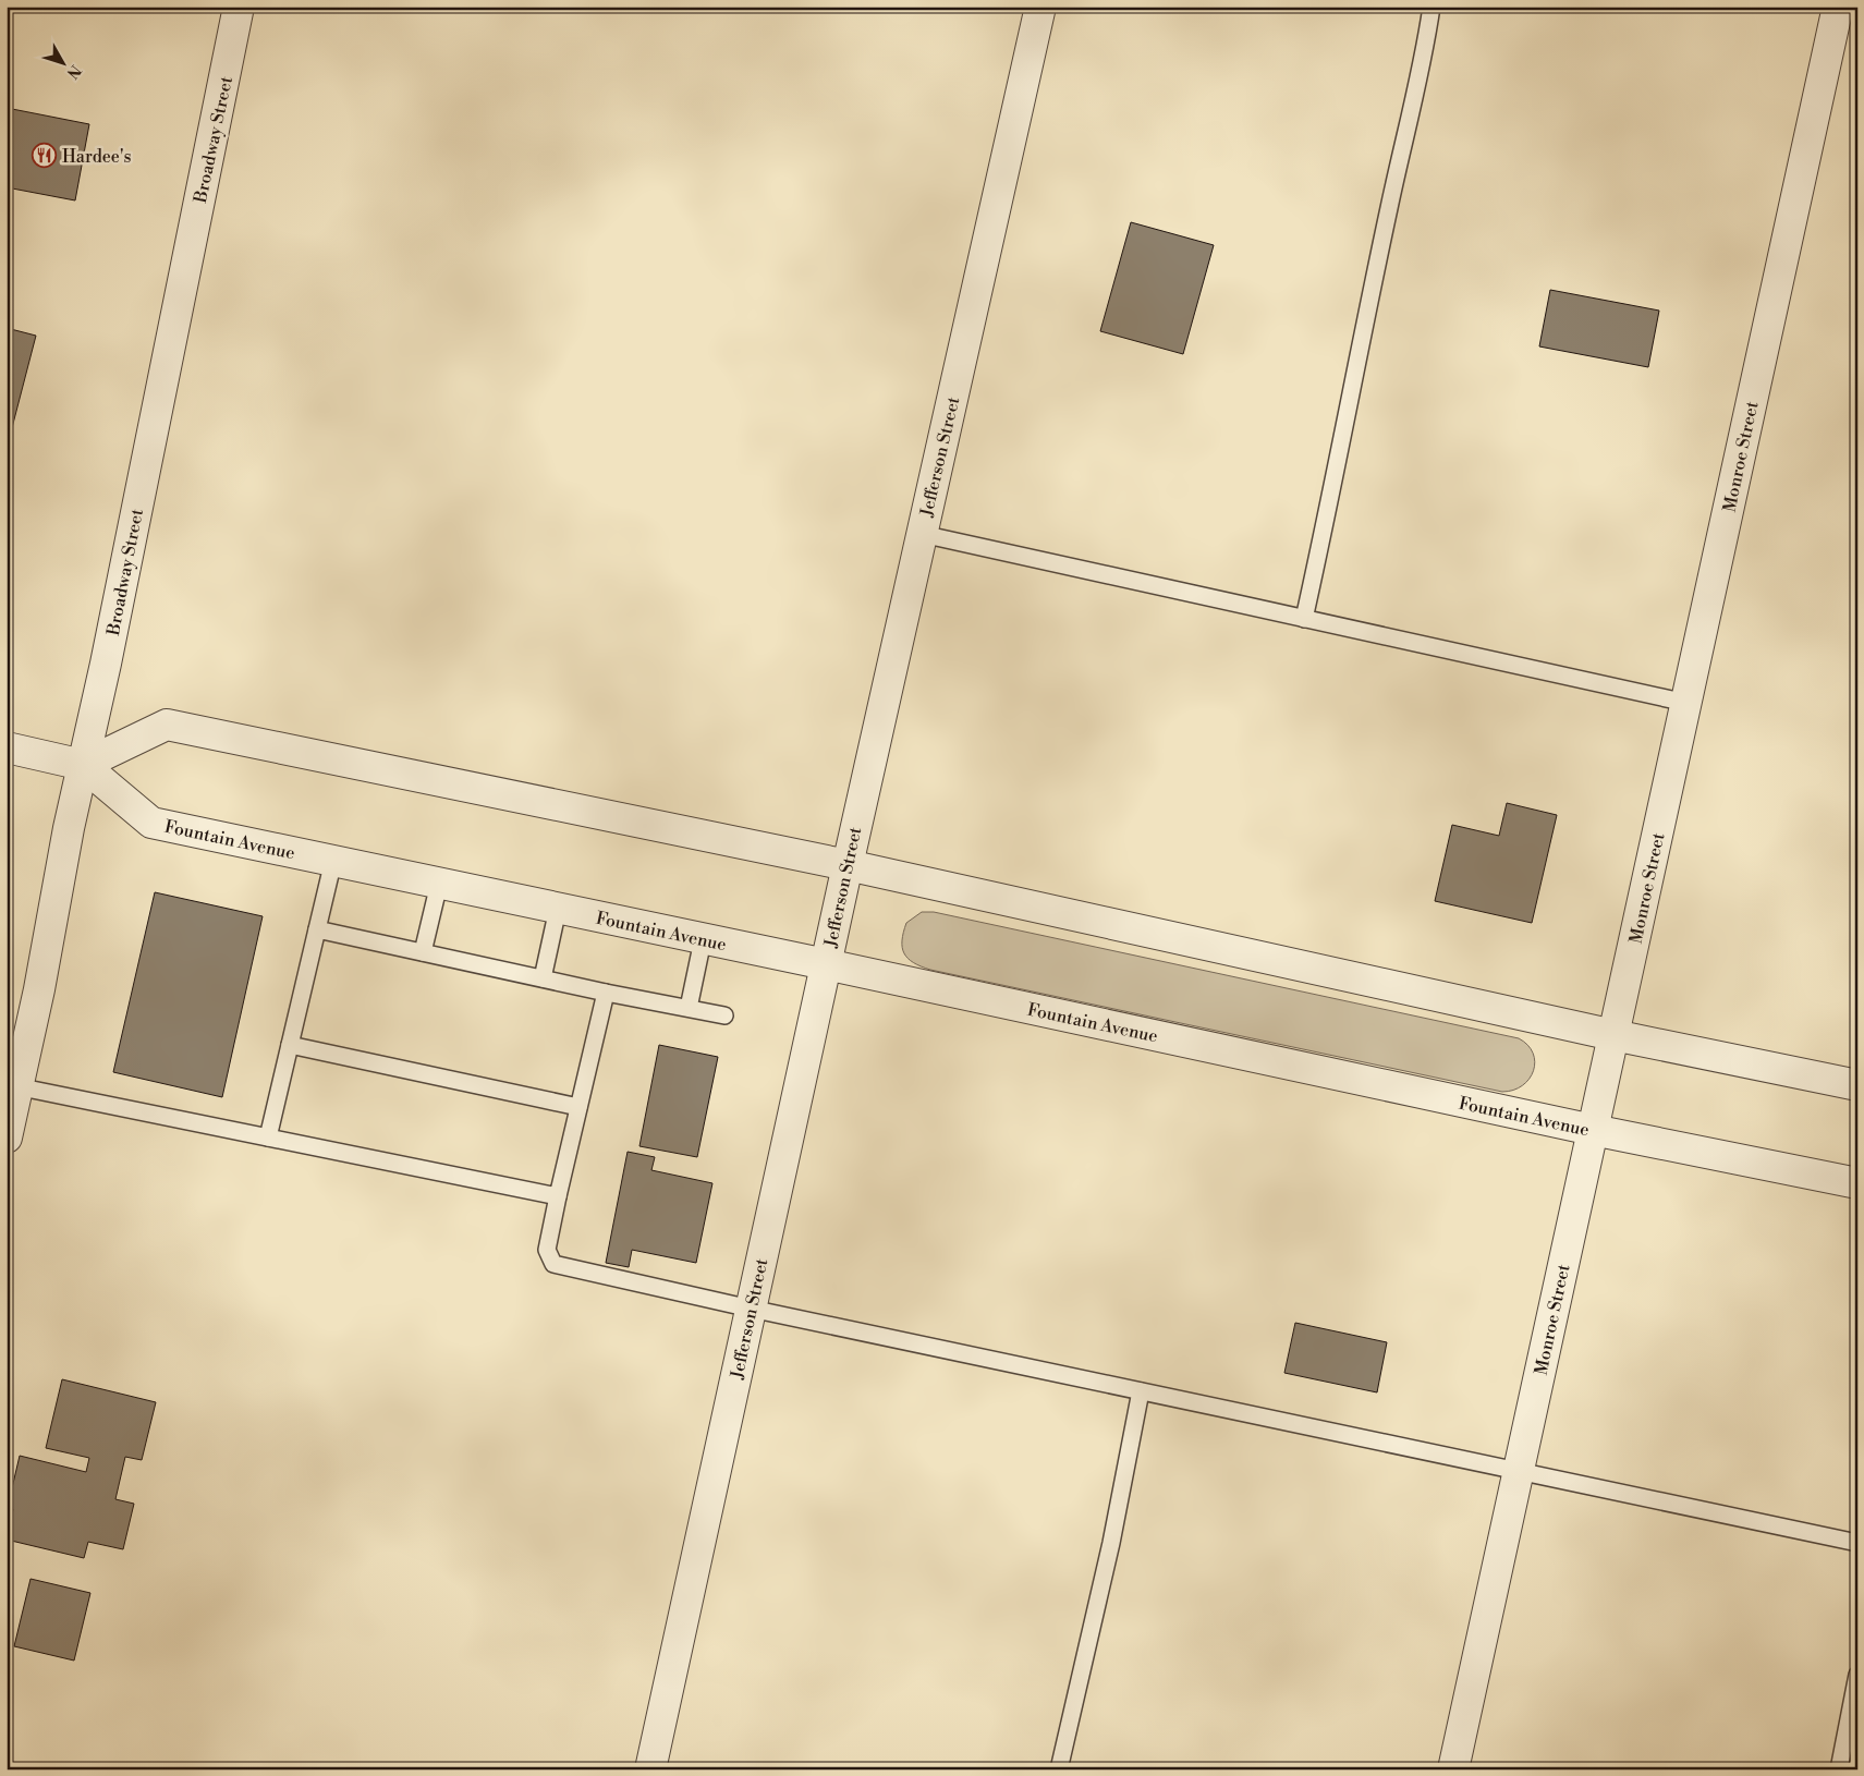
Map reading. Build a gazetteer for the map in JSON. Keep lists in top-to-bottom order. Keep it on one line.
{"streets":{"street":["Broadway Street","Jefferson Street","Monroe Street","Fountain Avenue"]},"crossings":[["Broadway Street","Fountain Avenue"],["Jefferson Street","Fountain Avenue"],["Monroe Street","Fountain Avenue"]],"places":{"restaurant":["Hardee's"]},"north":"bottom right"}
